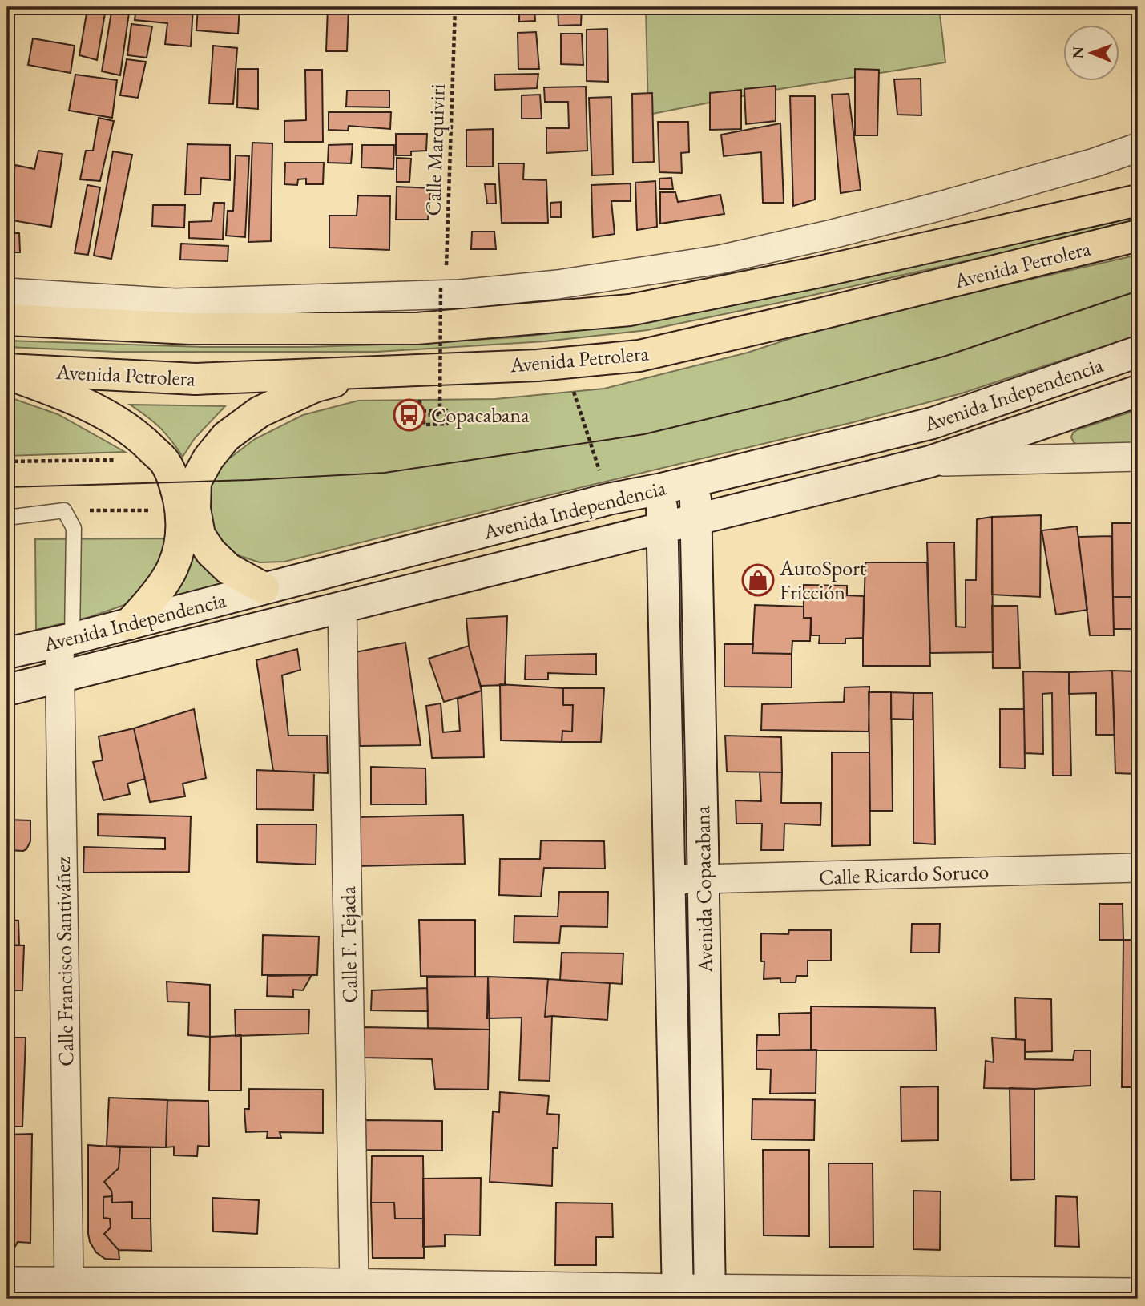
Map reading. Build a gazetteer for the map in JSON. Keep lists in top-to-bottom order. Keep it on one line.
{"streets":{"main road":["Avenida Petrolera","Avenida Independencia","Avenida Copacabana"],"street":["Calle Ricardo Soruco","Calle F. Tejada","Calle Francisco Santiváñez"],"path":["Calle Marquiviri"]},"crossings":[["Avenida Independencia","Avenida Copacabana"],["Avenida Independencia","Calle F. Tejada"],["Avenida Independencia","Calle Francisco Santiváñez"],["Calle Ricardo Soruco","Avenida Copacabana"]],"places":{"bus stop":["Copacabana"],"shop":["AutoSport Fricción"]},"north":"left"}
